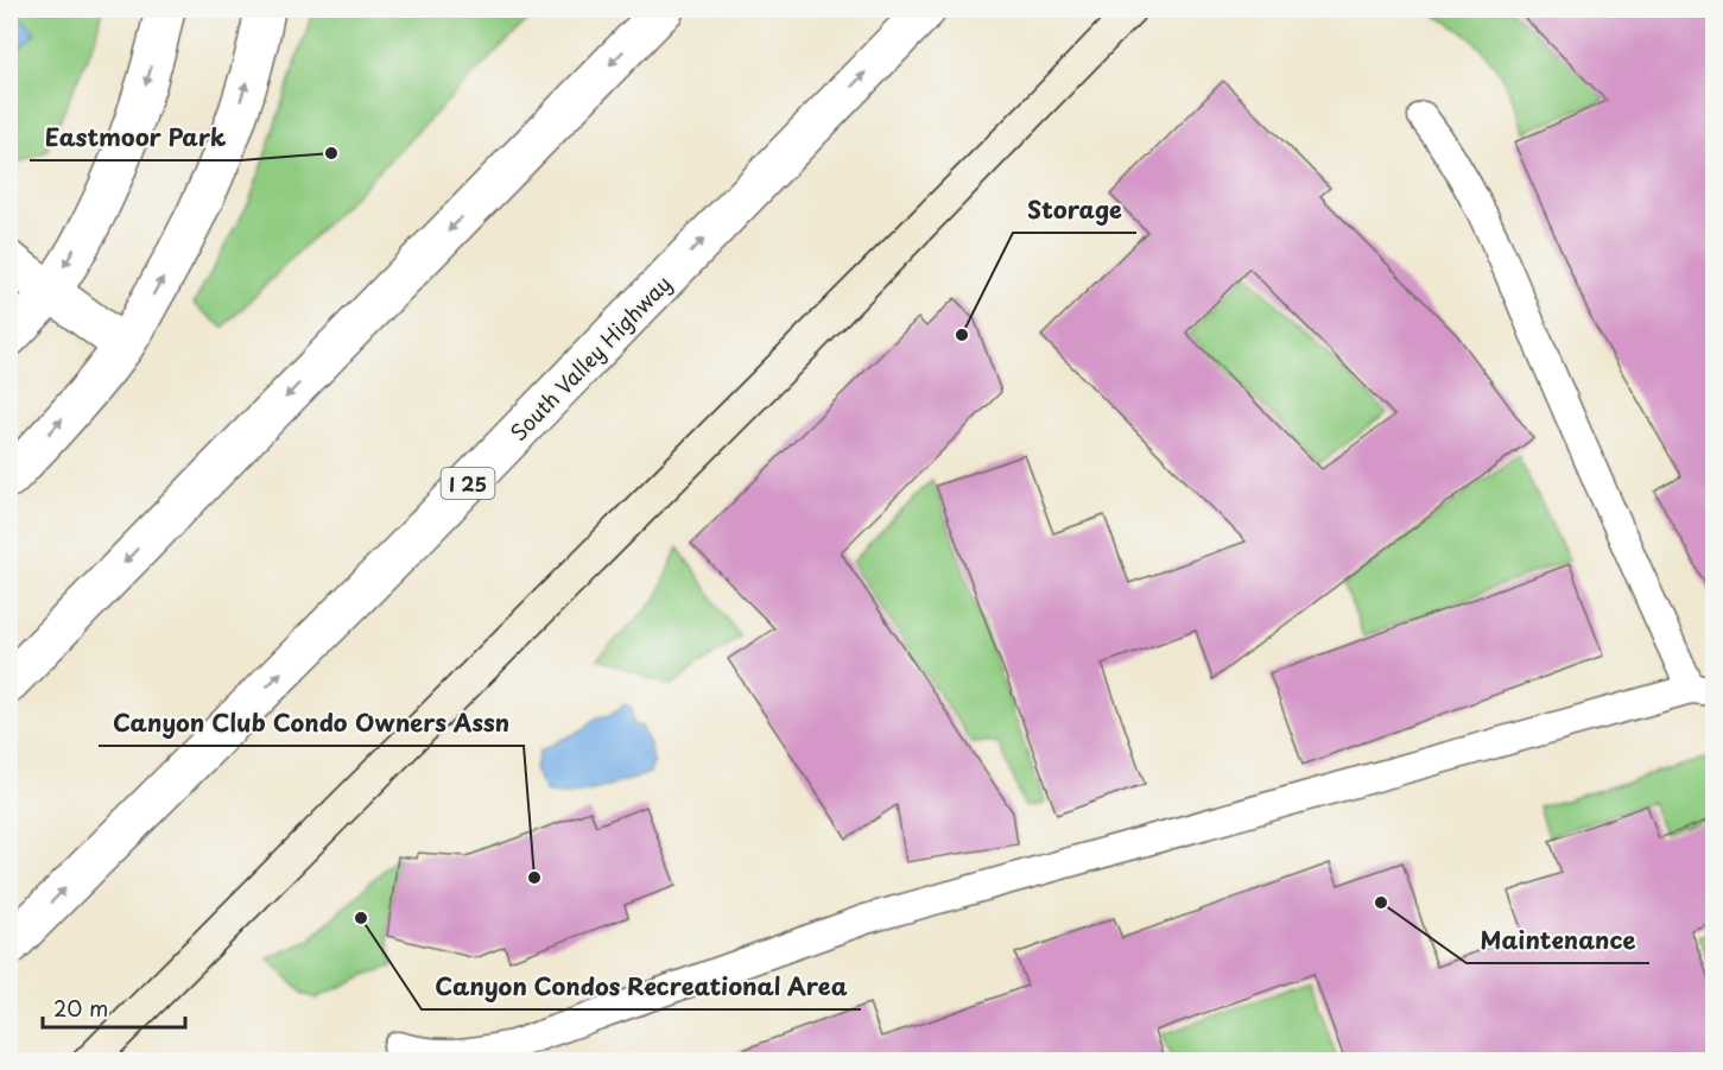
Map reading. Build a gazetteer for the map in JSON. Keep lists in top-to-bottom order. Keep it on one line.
{"streets":{"main road":["South Valley Highway","I 25"]},"places":["Eastmoor Park","Storage","Canyon Club Condo Owners Assn","Maintenance","Canyon Condos Recreational Area"],"scale_bar":"20 m"}
